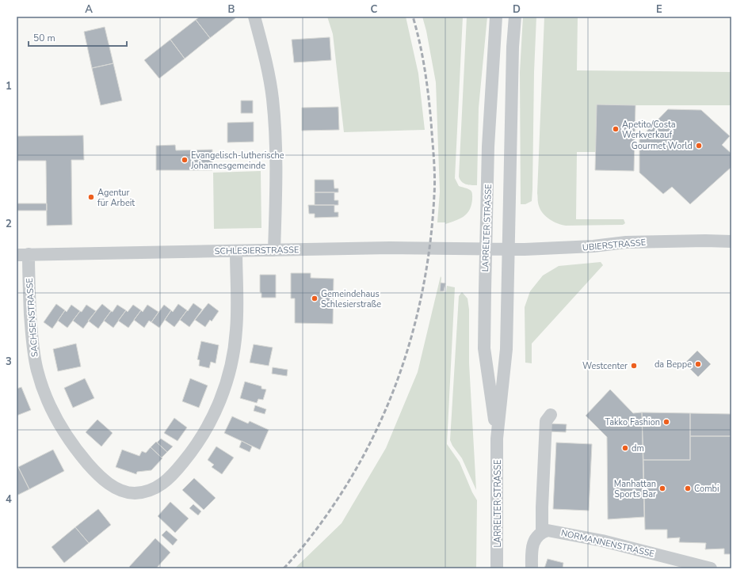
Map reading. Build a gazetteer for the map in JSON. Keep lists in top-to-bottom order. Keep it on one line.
{"streets":{"street":["LARRELTER STRASSE","UBIERSTRASSE","SCHLESIERSTRASSE","SACHSENSTRASSE","NORMANNENSTRASSE"]},"crossings":[["LARRELTER STRASSE","UBIERSTRASSE"],["LARRELTER STRASSE","SCHLESIERSTRASSE"],["UBIERSTRASSE","SCHLESIERSTRASSE"],["SCHLESIERSTRASSE","SACHSENSTRASSE"]],"places":["Apetito/Costa Werkverkauf","Gourmet World","Evangelisch-lutherische Johannesgemeinde","Agentur für Arbeit","Gemeindehaus Schlesierstraße","da Beppe","Westcenter","Takko Fashion","dm","Manhattan Sports Bar","Combi"],"scale_bar":"50 m","grid":{"columns":["A","B","C","D","E"],"rows":["1","2","3","4"]}}
